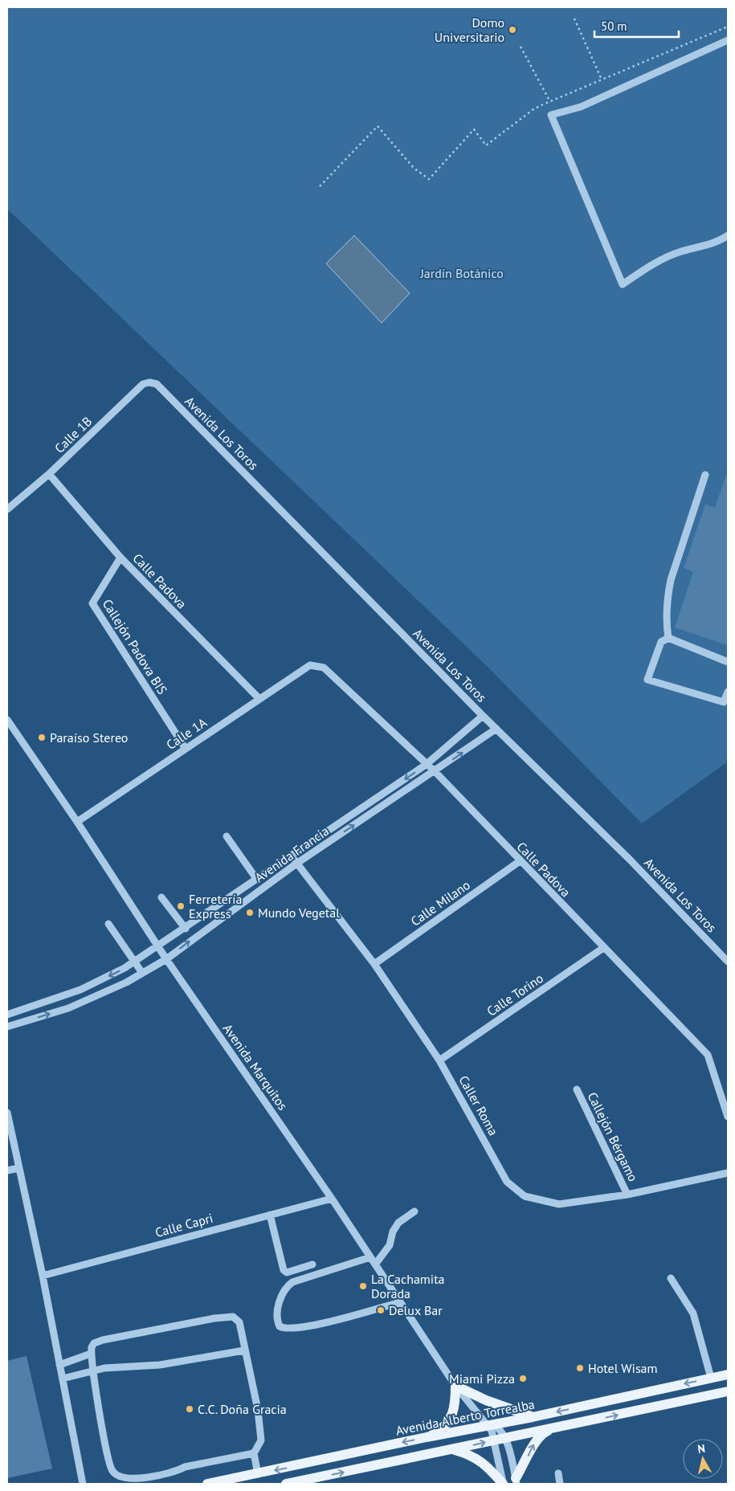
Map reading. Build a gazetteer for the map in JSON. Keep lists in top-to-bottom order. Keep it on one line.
{"streets":{"main road":["Avenida Alberto Torrealba"],"street":["Avenida Los Toros","Calle 1B","Calle Padova","Callejón Padova BIS","Calle 1A","Avenida Francia","Calle Milano","Calle Torino","Avenida Marquitos","Caller Roma","Callejón Bérgamo","Calle Capri"]},"crossings":[["Avenida Los Toros","Calle 1B"],["Avenida Los Toros","Avenida Francia"],["Calle 1B","Calle Padova"],["Calle Padova","Callejón Padova BIS"],["Calle Padova","Calle 1A"],["Calle Padova","Avenida Francia"],["Calle Padova","Calle Milano"],["Calle Padova","Calle Torino"],["Callejón Padova BIS","Calle 1A"],["Calle 1A","Avenida Marquitos"],["Avenida Francia","Avenida Marquitos"],["Avenida Francia","Caller Roma"],["Calle Milano","Caller Roma"],["Calle Torino","Caller Roma"],["Avenida Marquitos","Calle Capri"],["Avenida Marquitos","Avenida Alberto Torrealba"],["Caller Roma","Callejón Bérgamo"]],"parks":["Jardín Botánico"],"places":["Domo Universitario","Paraíso Stereo","Ferretería Express","Mundo Vegetal","La Cachamita Dorada","Delux Bar","Hotel Wisam","Miami Pizza","C.C. Doña Gracia"],"scale_bar":"50 m","north":"top"}
